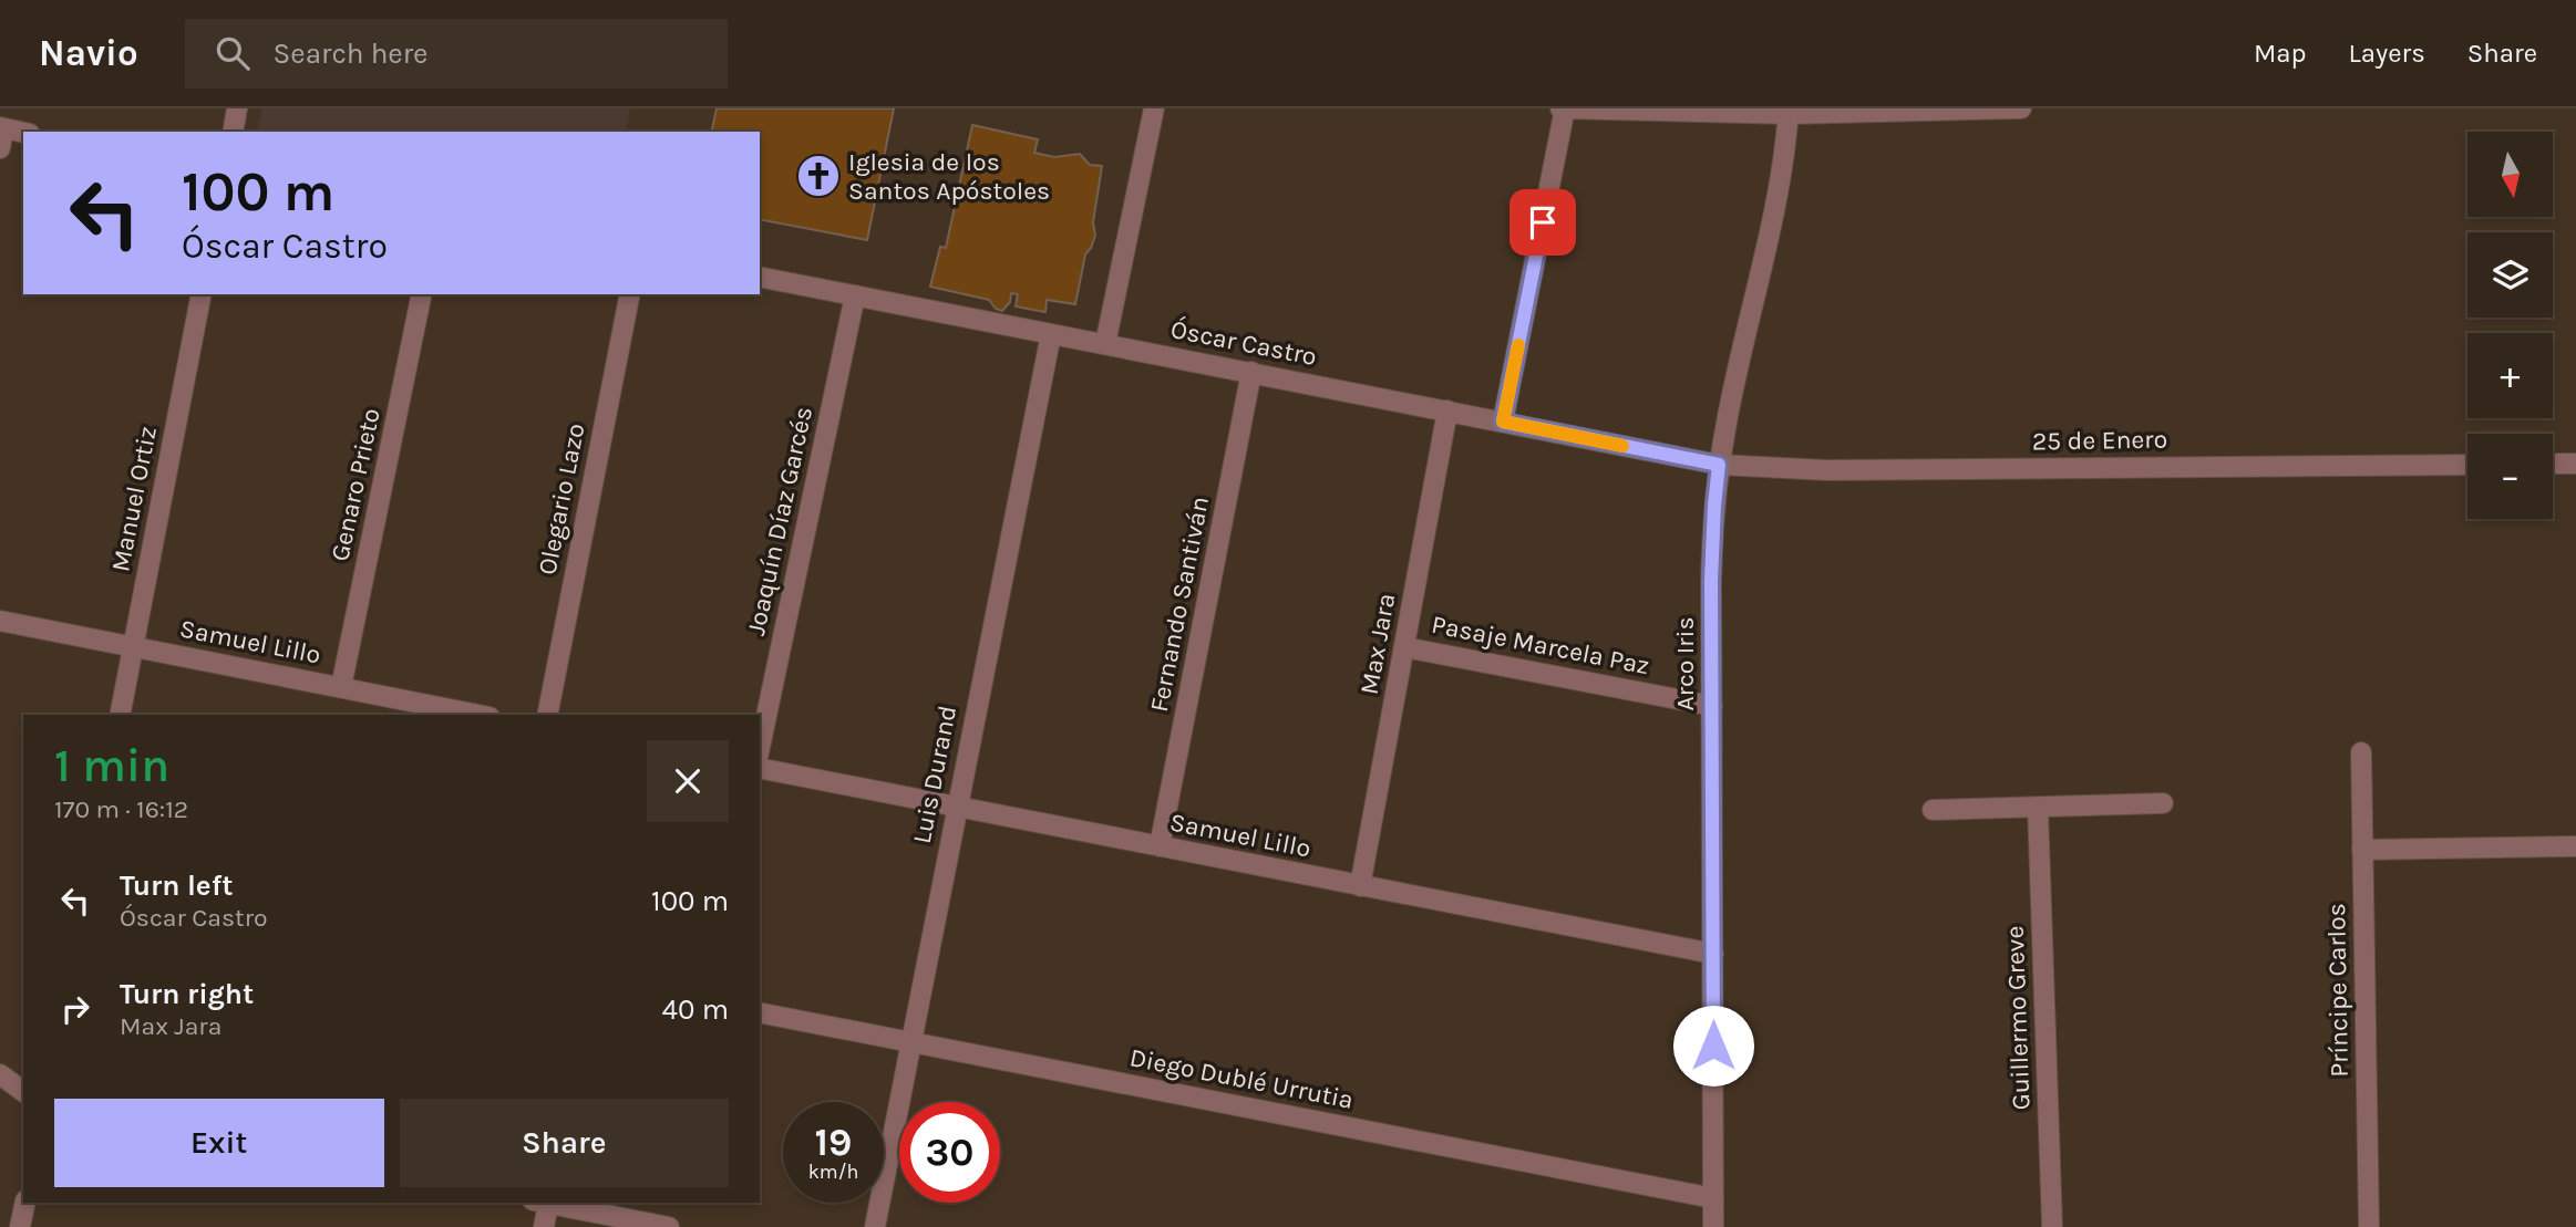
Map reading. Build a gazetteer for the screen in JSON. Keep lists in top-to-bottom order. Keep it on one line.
{"streets":{"street":["Óscar Castro","25 de Enero","Genaro Prieto","Manuel Ortiz","Olegario Lazo","Joaquín Díaz Garcés","Fernando Santiván","Samuel Lillo","Max Jara","Pasaje Marcela Paz","Arco Iris","Luis Durand","Príncipe Carlos","Guillermo Greve","Diego Dublé Urrutia"]},"crossings":[["Óscar Castro","25 de Enero"],["Óscar Castro","Joaquín Díaz Garcés"],["Óscar Castro","Fernando Santiván"],["Óscar Castro","Max Jara"],["Óscar Castro","Arco Iris"],["Óscar Castro","Luis Durand"],["25 de Enero","Arco Iris"],["Genaro Prieto","Samuel Lillo"],["Manuel Ortiz","Samuel Lillo"],["Fernando Santiván","Samuel Lillo"],["Samuel Lillo","Max Jara"],["Samuel Lillo","Arco Iris"],["Samuel Lillo","Luis Durand"],["Max Jara","Pasaje Marcela Paz"],["Pasaje Marcela Paz","Arco Iris"],["Arco Iris","Diego Dublé Urrutia"],["Luis Durand","Diego Dublé Urrutia"]],"places":{"church":["Iglesia de los Santos Apóstoles"]},"north":"bottom","page":{"header":"Navio","search":"Search here","nav":["Map","Layers","Share"],"map_buttons":["+","−"],"turn":["100 m","Óscar Castro"],"heading":["1 min","170 m · 16:12"],"list":[{"name":"Turn left","note":"Óscar Castro","value":"100 m"},{"name":"Turn right","note":"Max Jara","value":"40 m"}],"buttons":["Exit","Share"],"speed":"19 km/h","limit":"30"}}
